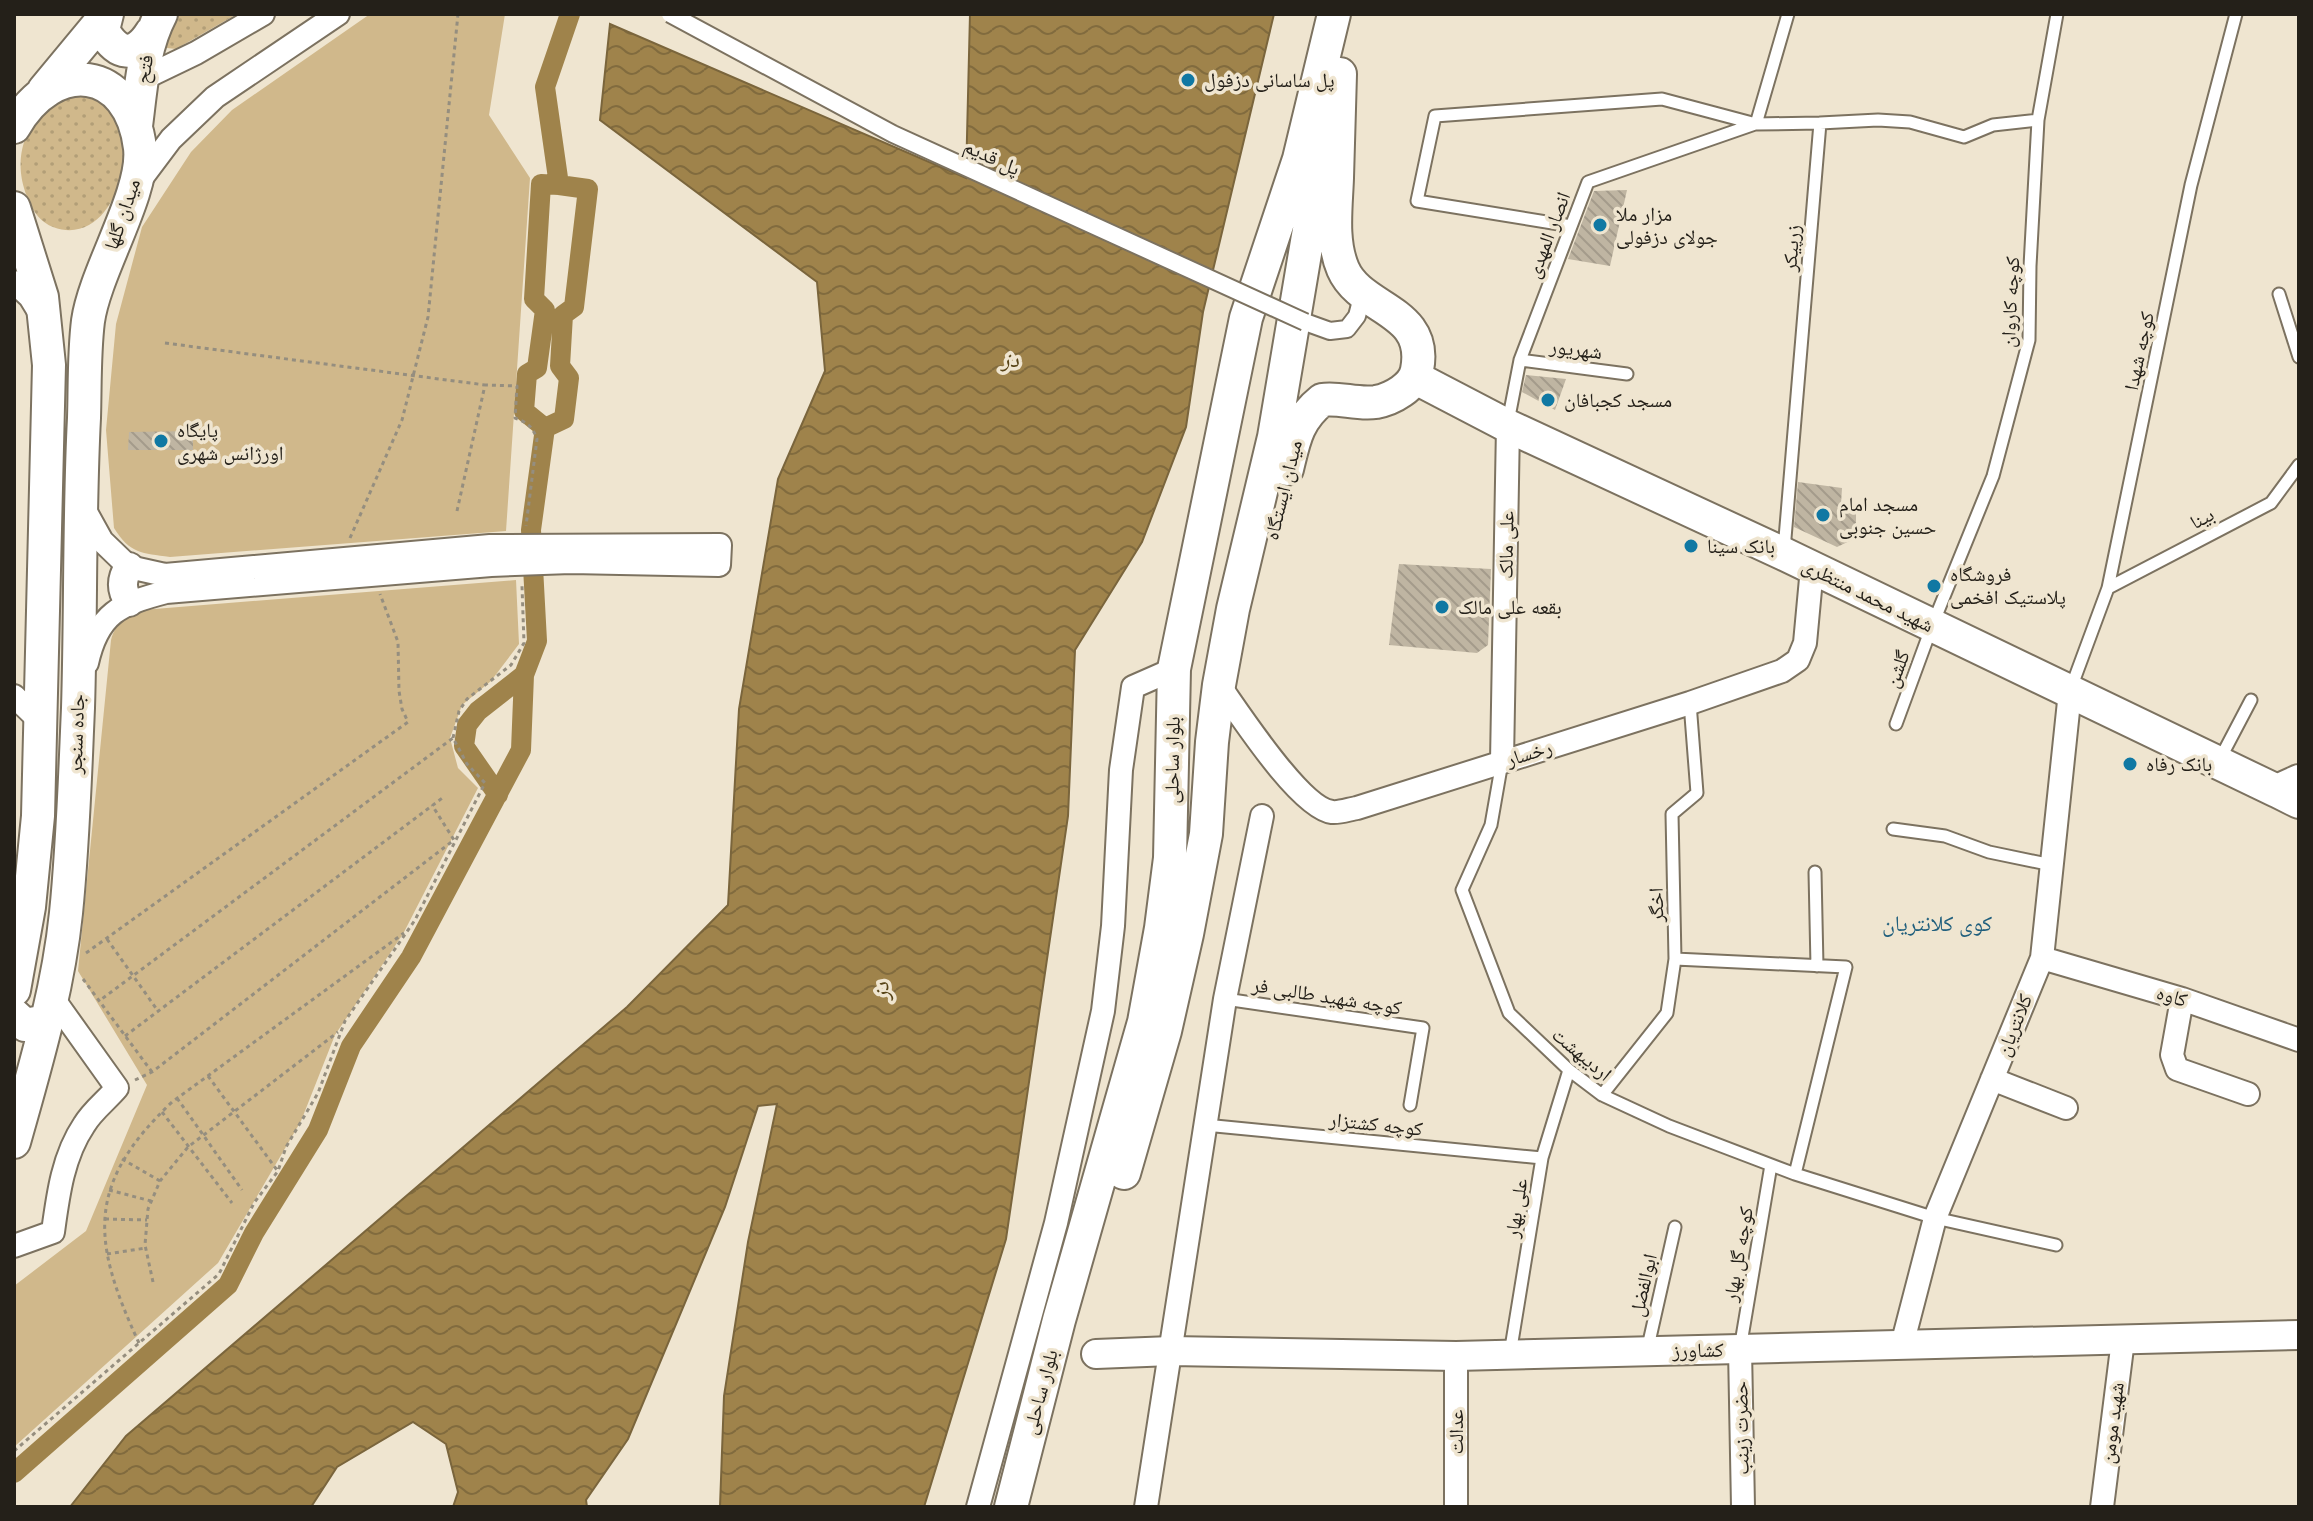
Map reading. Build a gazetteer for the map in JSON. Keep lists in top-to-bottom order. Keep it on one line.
{"streets":{"main road":["فتح","میدان گلها","میدان ایستگاه","شهید محمد منتظری","جاده سنجر","بلوار ساحلی"],"street":["پل قدیم","علی مالک","رخسار","کاوه","کلانتریان","کشاورز","شهید مومن","حضرت زینب","عدالت"],"lane":["انصار المهدی","زرپیکر","کوچه کاروان","شهریور","کوچه شهدا","بینا","گلشن","اخگر","کوچه شهید طالبی فر","اردیبهشت","کوچه کشتزار","علی بهار","کوچه گل بهار","ابوالفضل"]},"crossings":[["فتح","میدان گلها"],["میدان گلها","جاده سنجر"],["انصار المهدی","شهریور"],["انصار المهدی","علی مالک"],["انصار المهدی","شهید محمد منتظری"],["زرپیکر","شهید محمد منتظری"],["زرپیکر","رخسار"],["کوچه کاروان","شهید محمد منتظری"],["کوچه کاروان","گلشن"],["کوچه شهدا","بینا"],["کوچه شهدا","شهید محمد منتظری"],["کوچه شهدا","کلانتریان"],["میدان ایستگاه","شهید محمد منتظری"],["میدان ایستگاه","رخسار"],["میدان ایستگاه","بلوار ساحلی"],["علی مالک","شهید محمد منتظری"],["علی مالک","رخسار"],["علی مالک","اردیبهشت"],["شهید محمد منتظری","گلشن"],["شهید محمد منتظری","رخسار"],["شهید محمد منتظری","کلانتریان"],["رخسار","بلوار ساحلی"],["رخسار","اخگر"],["رخسار","اردیبهشت"],["اخگر","اردیبهشت"],["کاوه","کلانتریان"],["کلانتریان","اردیبهشت"],["کلانتریان","کشاورز"],["اردیبهشت","علی بهار"],["اردیبهشت","کوچه گل بهار"],["کوچه کشتزار","علی بهار"],["علی بهار","کشاورز"],["کوچه گل بهار","کشاورز"],["کوچه گل بهار","حضرت زینب"],["ابوالفضل","کشاورز"],["کشاورز","شهید مومن"],["کشاورز","حضرت زینب"],["کشاورز","عدالت"]],"districts":["کوی کلانتریان"],"water":["دز"],"places":["پل ساسانی دزفول","مزار ملا جولای دزفولی","مسجد کجبافان","پایگاه اورژانس شهری","مسجد امام حسین جنوبی","بانک سینا","فروشگاه پلاستیک افخمی","بقعه علی مالک","بانک رفاه"]}
